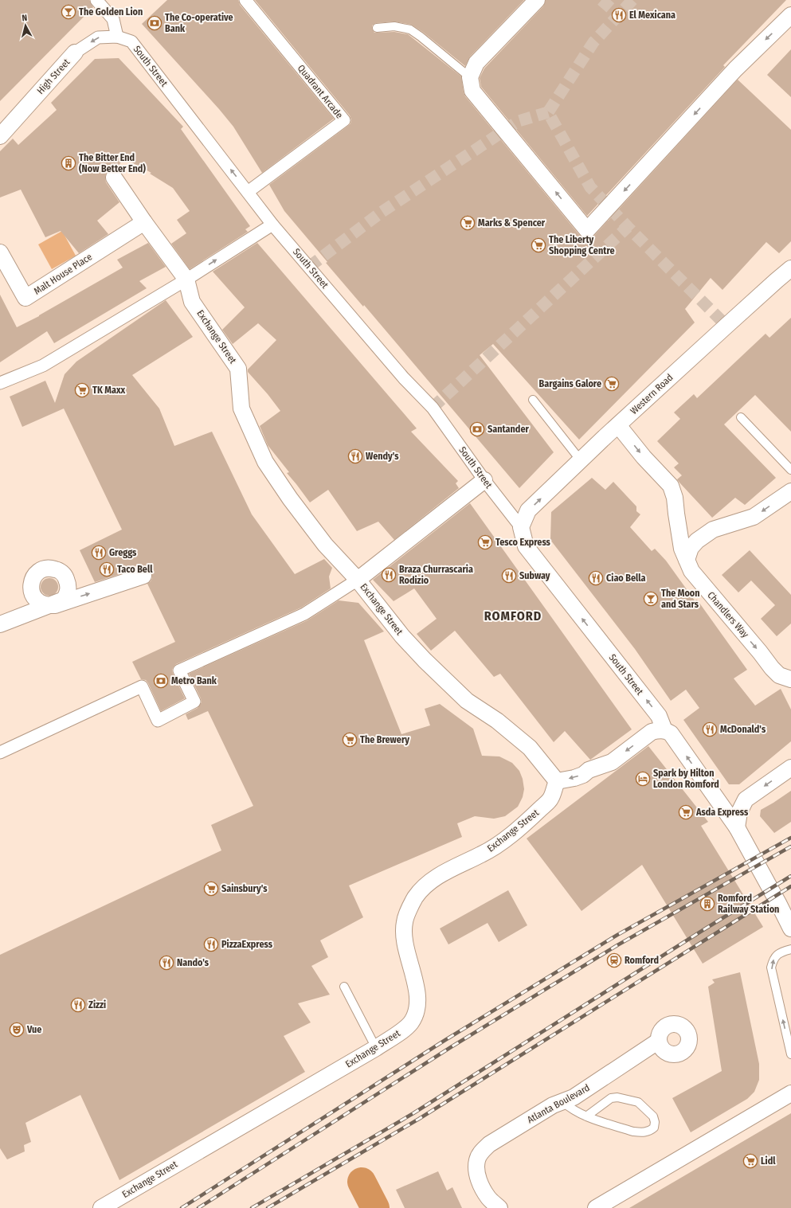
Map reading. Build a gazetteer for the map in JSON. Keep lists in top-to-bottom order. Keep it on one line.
{"streets":{"street":["South Street","High Street","Quadrant Arcade","Malt House Place","Exchange Street","Western Road","Chandlers Way","Atlanta Boulevard"]},"crossings":[["South Street","High Street"],["South Street","Quadrant Arcade"],["South Street","Western Road"],["Malt House Place","Exchange Street"],["Western Road","Chandlers Way"]],"one_way":["South Street","Chandlers Way"],"districts":["ROMFORD"],"places":{"bar":["The Golden Lion","The Moon and Stars"],"restaurant":["El Mexicana","Wendy's","Greggs","Taco Bell","Braza Churrascaria Rodizio","Subway","Ciao Bella","McDonald's","PizzaExpress","Nando's","Zizzi"],"bank":["The Co-operative Bank","Santander","Metro Bank"],"building":["The Bitter End (Now Better End)","Romford Railway Station"],"supermarket":["Marks & Spencer","The Liberty Shopping Centre","Bargains Galore","TK Maxx","Tesco Express","The Brewery","Asda Express","Sainsbury's","Lidl"],"hotel":["Spark by Hilton London Romford"],"station":["Romford"],"theatre":["Vue"]},"north":"top"}
